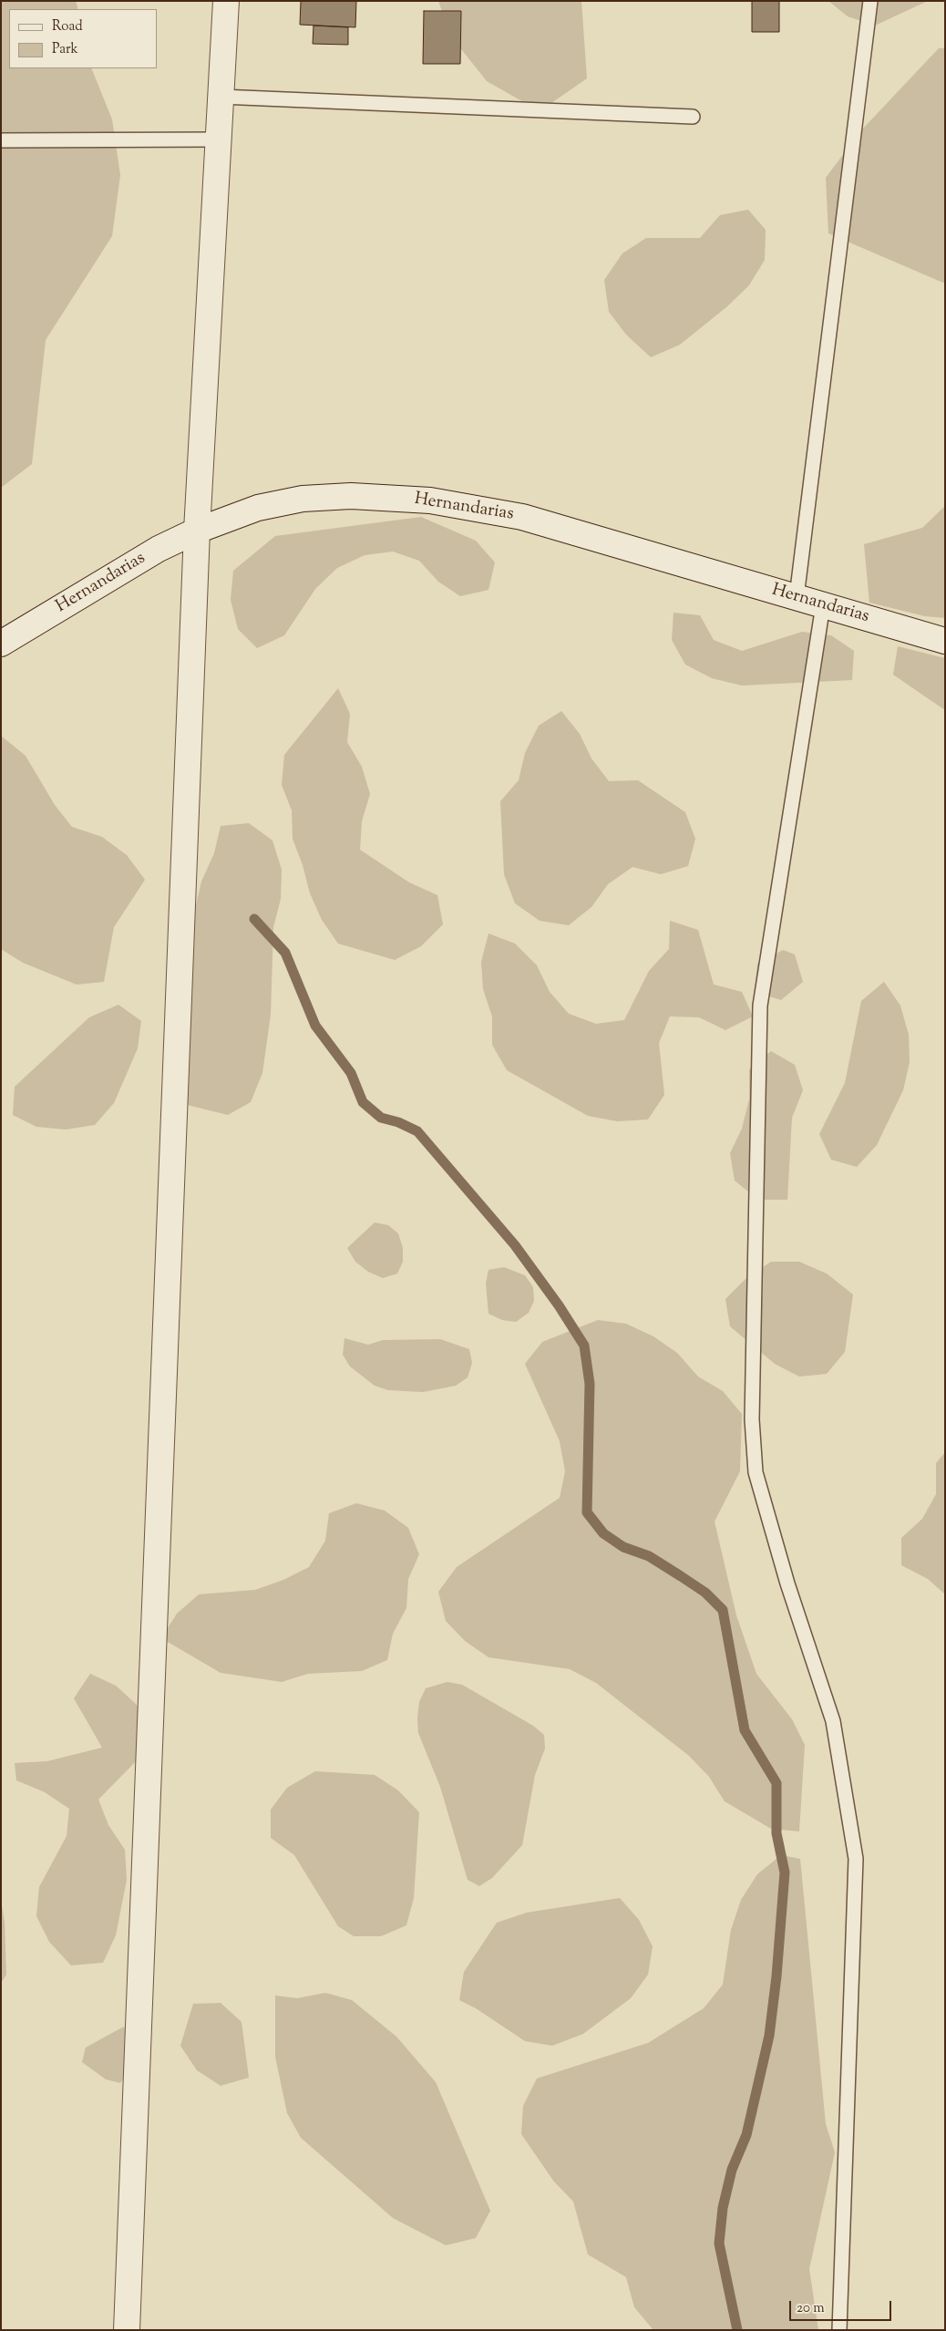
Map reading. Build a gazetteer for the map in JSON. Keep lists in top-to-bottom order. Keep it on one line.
{"streets":{"street":["Hernandarias"]},"legend":["Road","Park"],"scale_bar":"20 m"}
